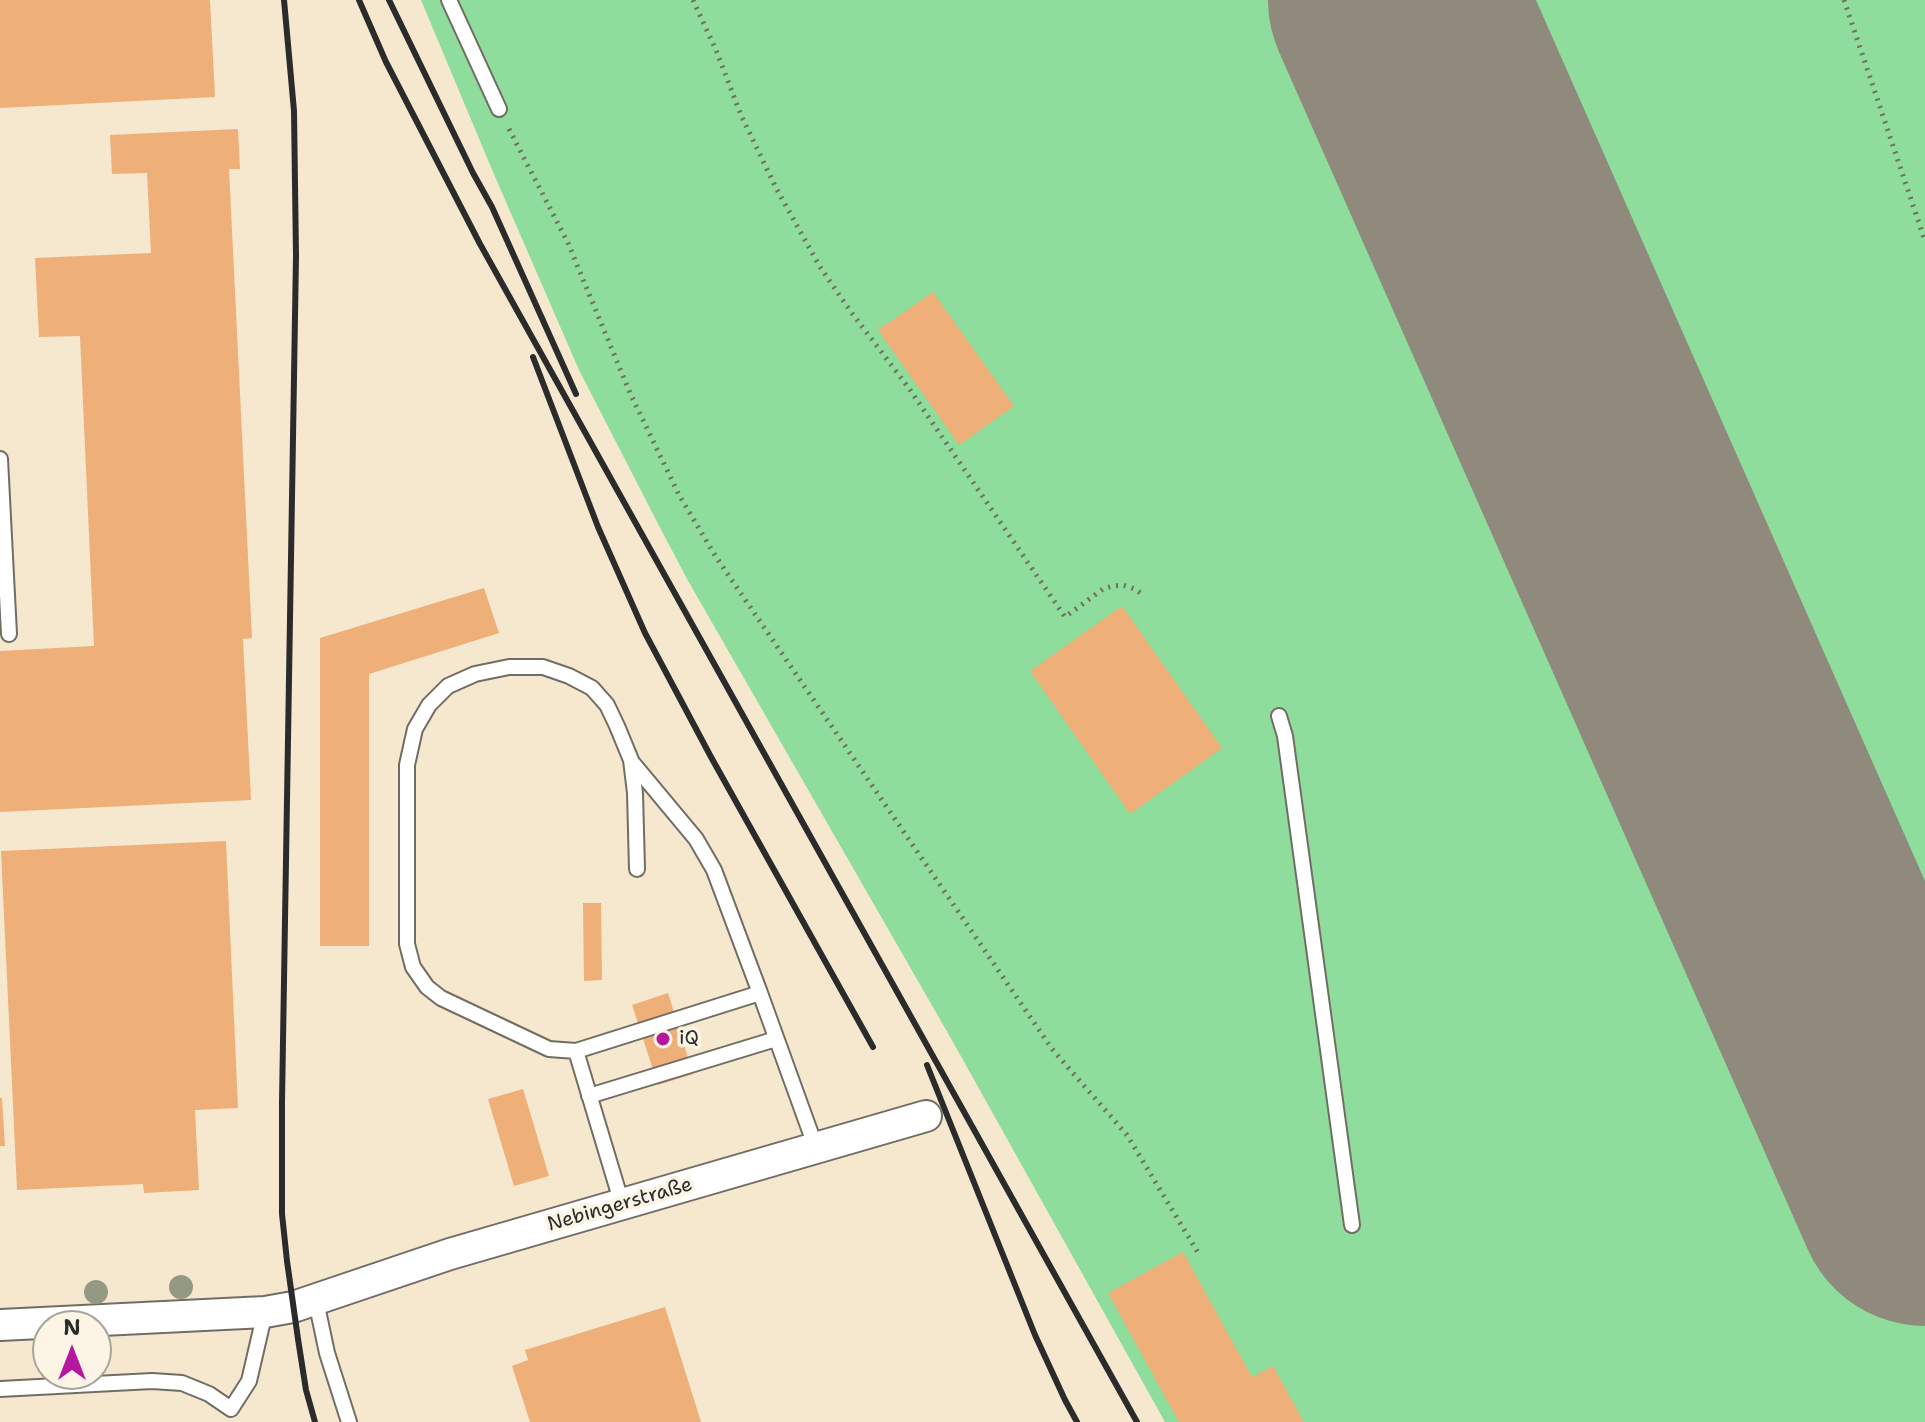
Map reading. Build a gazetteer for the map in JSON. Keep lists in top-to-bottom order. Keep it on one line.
{"streets":{"street":["Nebingerstraße"]},"places":["iQ"],"north":"top"}
